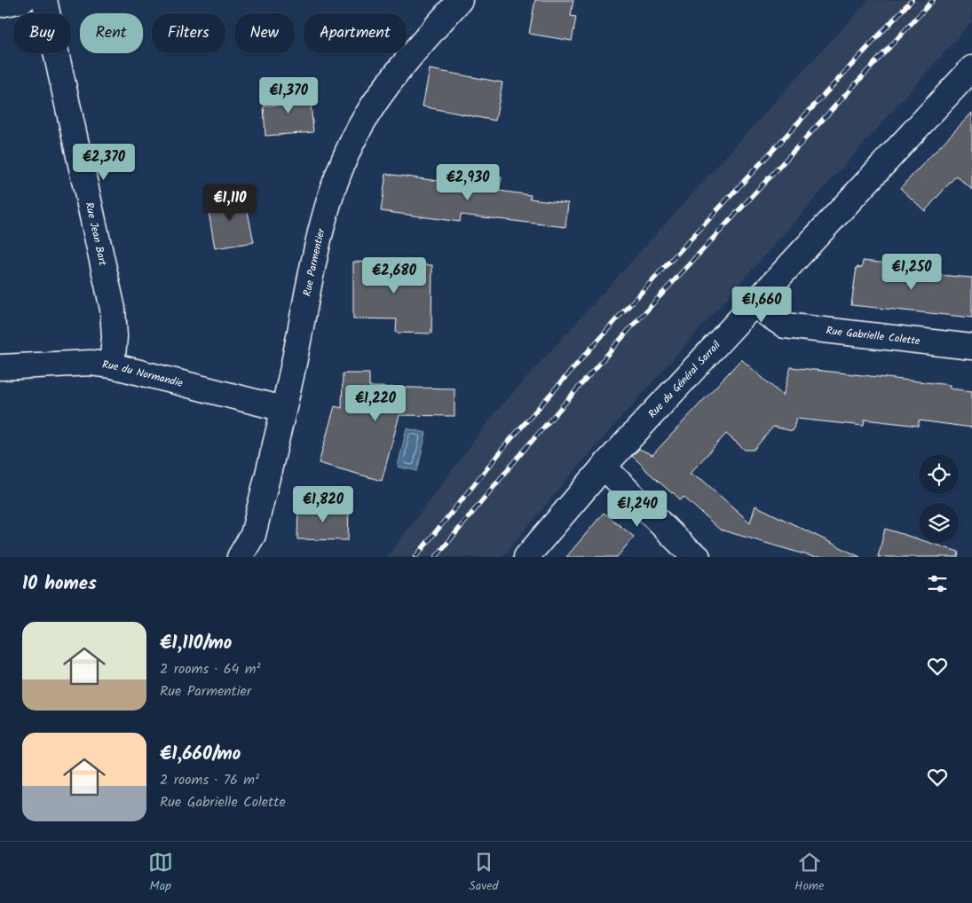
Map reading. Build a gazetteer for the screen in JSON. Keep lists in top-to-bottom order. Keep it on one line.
{"streets":{"street":["Rue Jean Bart","Rue Parmentier","Rue Gabrielle Colette","Rue du Normandie","Rue du Général Sarrail"]},"crossings":[["Rue Jean Bart","Rue du Normandie"],["Rue Parmentier","Rue du Normandie"],["Rue Gabrielle Colette","Rue du Général Sarrail"]],"page":{"chip":["Buy","Rent","Filters","New","Apartment"],"price":["€1,370","€2,370","€2,930","€1,110","€1,250","€2,680","€1,660","€1,220","€1,820","€1,240"],"heading":"10 homes","list":[{"name":"€1,110/mo","note":"2 rooms · 64 m² · Rue Parmentier"},{"name":"€1,660/mo","note":"2 rooms · 76 m² · Rue Gabrielle Colette"}],"tabs":["Map","Saved","Home"]}}
